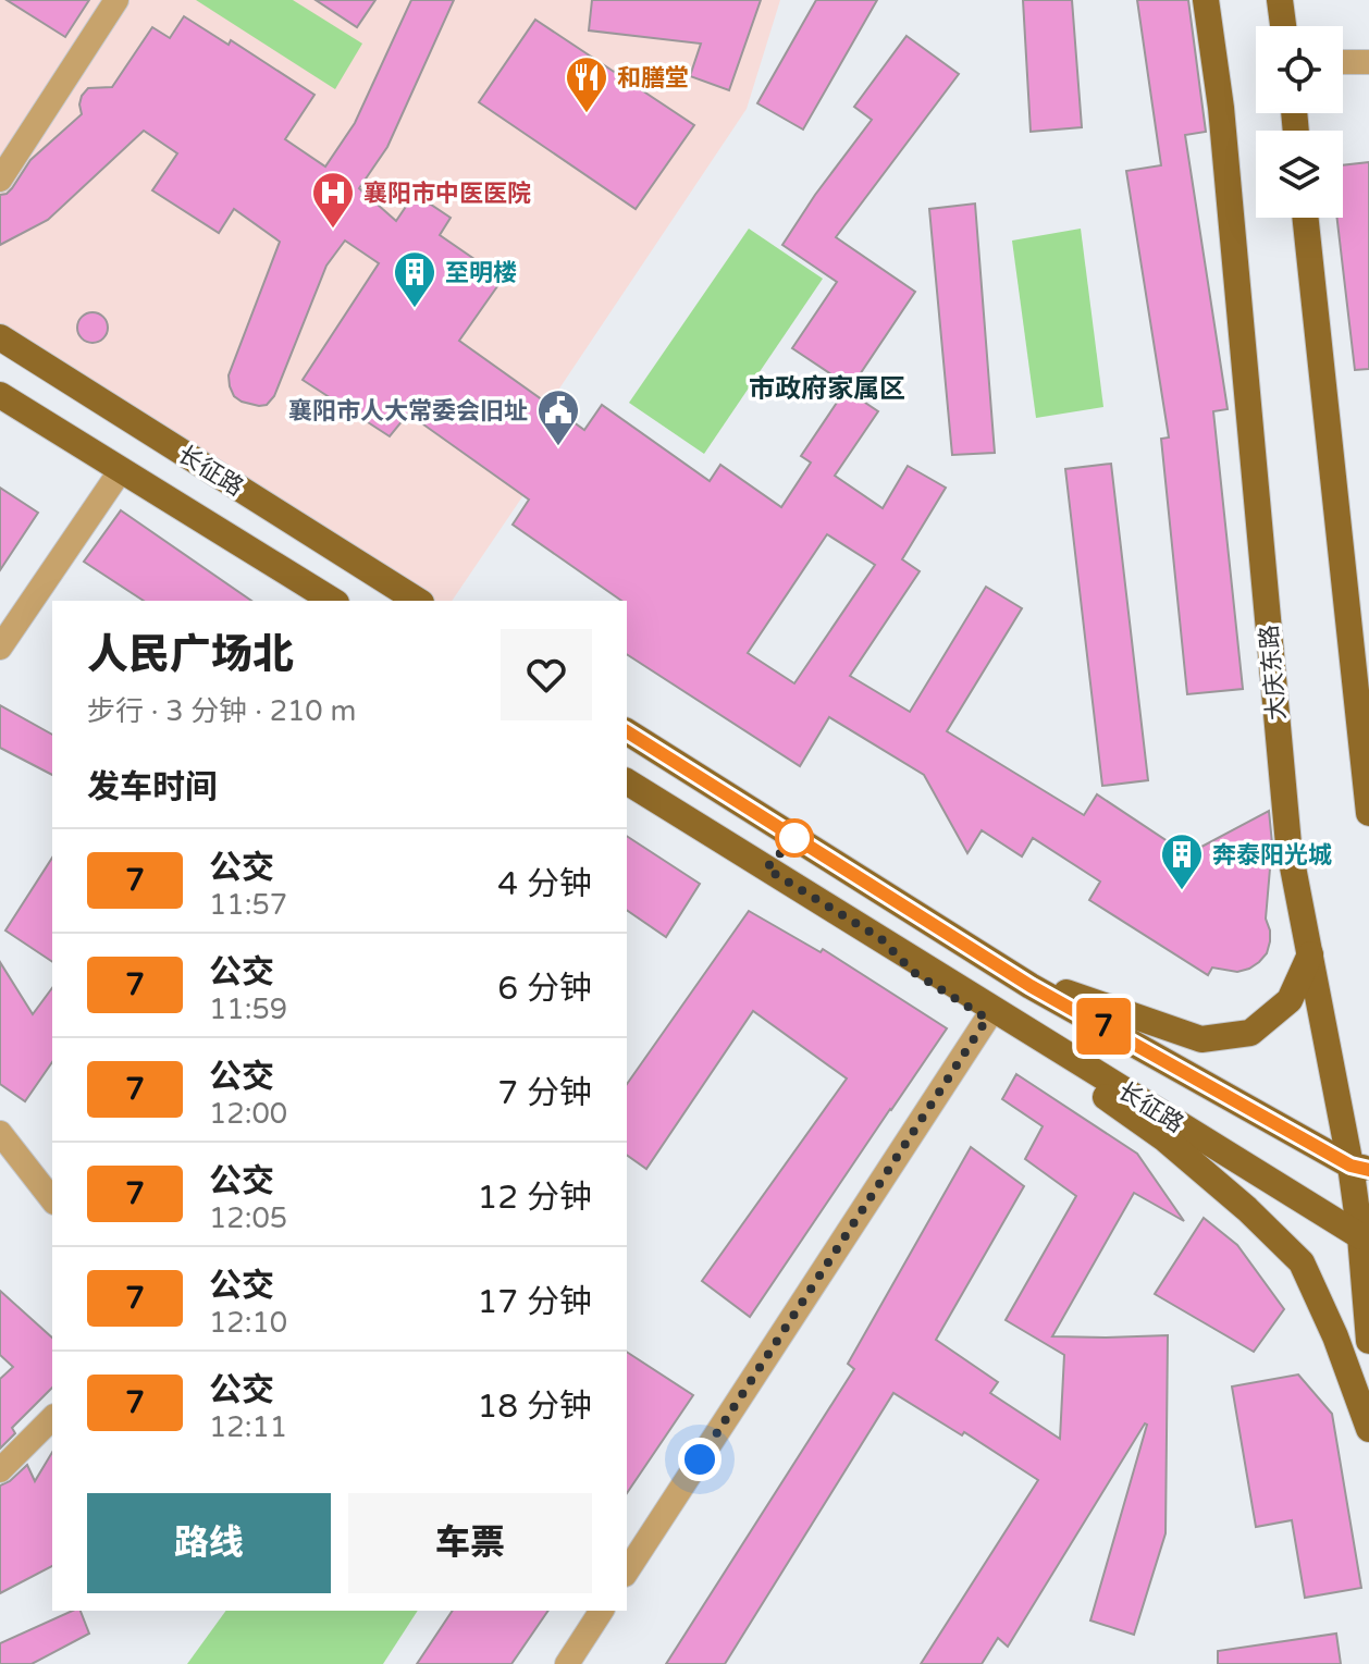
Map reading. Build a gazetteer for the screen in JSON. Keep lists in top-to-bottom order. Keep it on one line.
{"streets":{"main road":["长征路","大庆东路"]},"crossings":[["长征路","大庆东路"]],"districts":["市政府家属区"],"places":{"restaurant":["和膳堂"],"hospital":["襄阳市中医医院"],"building":["至明楼","奔泰阳光城"],"public building":["襄阳市人大常委会旧址"]},"lines":["bus line 7"],"page":{"on_map":"7","heading":[["人民广场北","步行 · 3 分钟 · 210 m"],"发车时间"],"list":[{"mark":"7","name":"公交","note":"11:57","value":"4 分钟"},{"mark":"7","name":"公交","note":"11:59","value":"6 分钟"},{"mark":"7","name":"公交","note":"12:00","value":"7 分钟"},{"mark":"7","name":"公交","note":"12:05","value":"12 分钟"},{"mark":"7","name":"公交","note":"12:10","value":"17 分钟"},{"mark":"7","name":"公交","note":"12:11","value":"18 分钟"}],"buttons":["路线","车票"]}}
